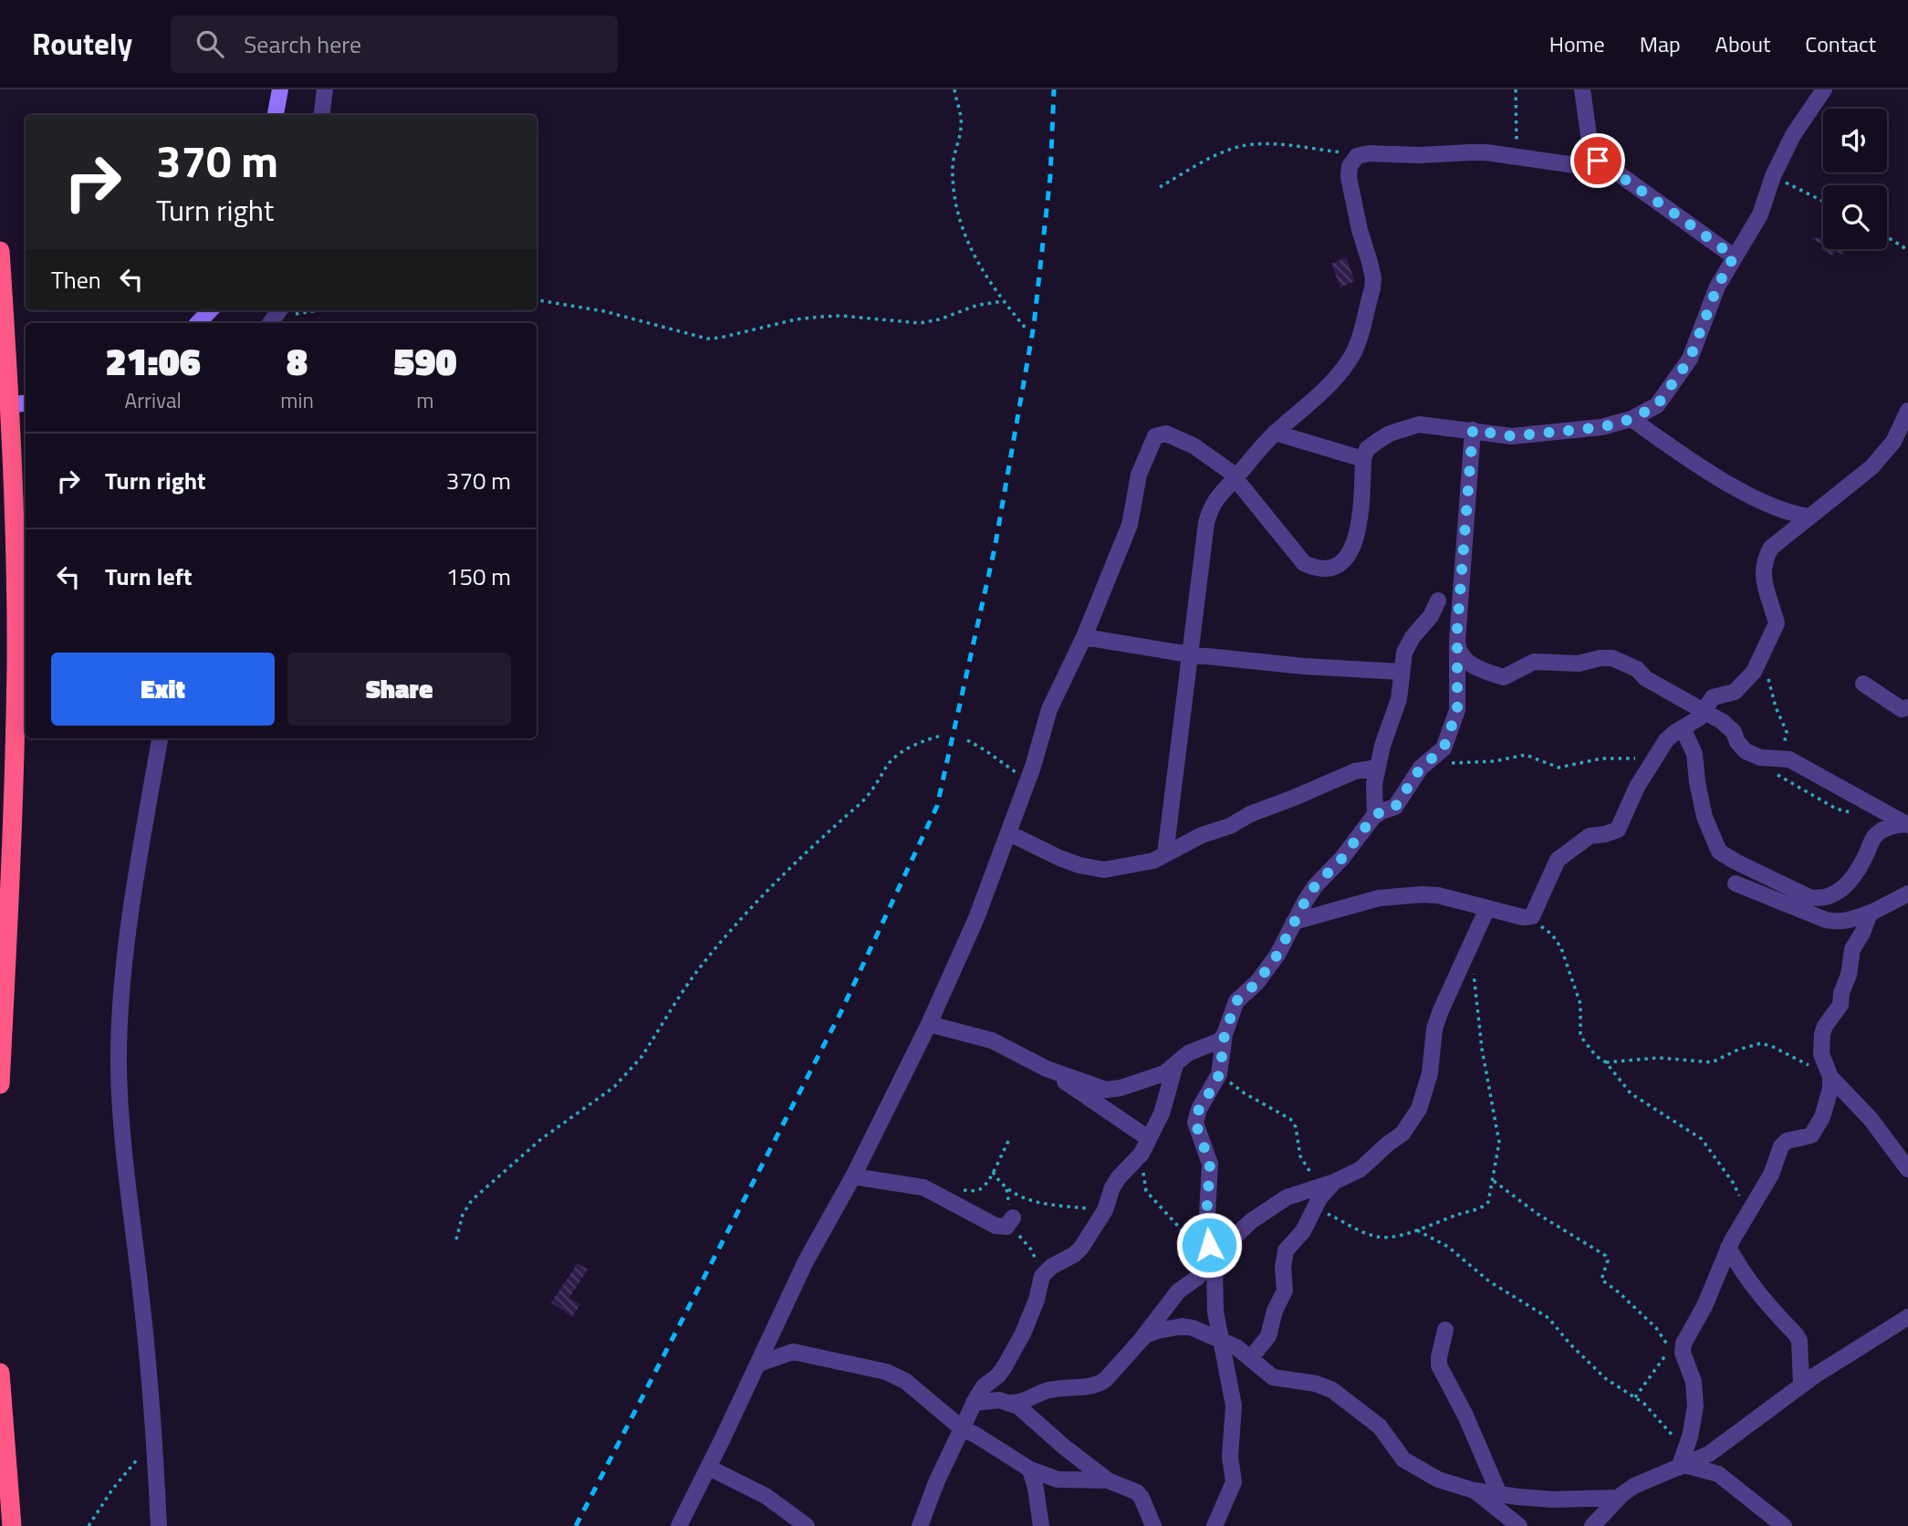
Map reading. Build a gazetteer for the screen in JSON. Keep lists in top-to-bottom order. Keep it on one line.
{"page":{"header":"Routely","search":"Search here","nav":["Home","Map","About","Contact"],"turn":["370 m","Turn right"],"then":"Then","eta":["21:06","Arrival","8","min","590","m"],"list":[{"name":"Turn right","value":"370 m"},{"name":"Turn left","value":"150 m"}],"buttons":["Exit","Share"]}}
